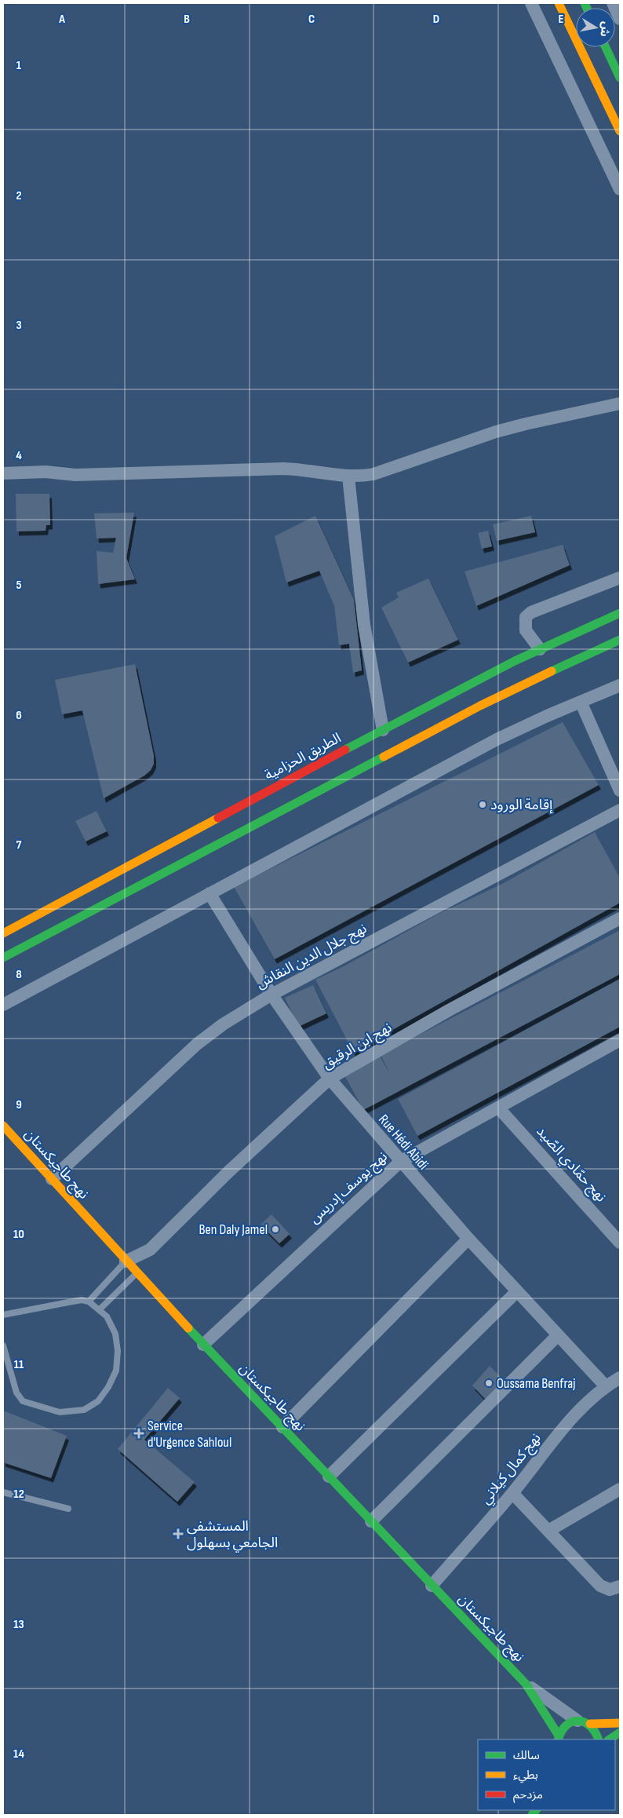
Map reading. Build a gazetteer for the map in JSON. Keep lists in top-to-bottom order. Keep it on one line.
{"streets":{"main road":["الطريق الحزامية","نهج طاجيكستان"],"street":["نهج جلال الدين النقاش","نهج ابن الرقيق","Rue Hédi Abidi","نهج حمّادي الصّيد","نهج يوسف إدريس","نهج كمال كيلاني"]},"crossings":[["نهج جلال الدين النقاش","Rue Hédi Abidi"],["نهج جلال الدين النقاش","نهج طاجيكستان"],["نهج ابن الرقيق","Rue Hédi Abidi"],["نهج ابن الرقيق","نهج طاجيكستان"],["Rue Hédi Abidi","نهج يوسف إدريس"],["Rue Hédi Abidi","نهج كمال كيلاني"],["نهج طاجيكستان","نهج يوسف إدريس"],["نهج طاجيكستان","نهج كمال كيلاني"],["نهج حمّادي الصّيد","نهج يوسف إدريس"]],"places":{"other":["إقامة الورود","Ben Daly Jamel","Oussama Benfraj"],"health":["Service d'Urgence Sahloul","المستشفى الجامعي بسهلول"]},"legend":["سالك","بطيء","مزدحم"],"north":"right","grid":{"columns":["A","B","C","D","E"],"rows":["1","2","3","4","5","6","7","8","9","10","11","12","13","14"]}}
